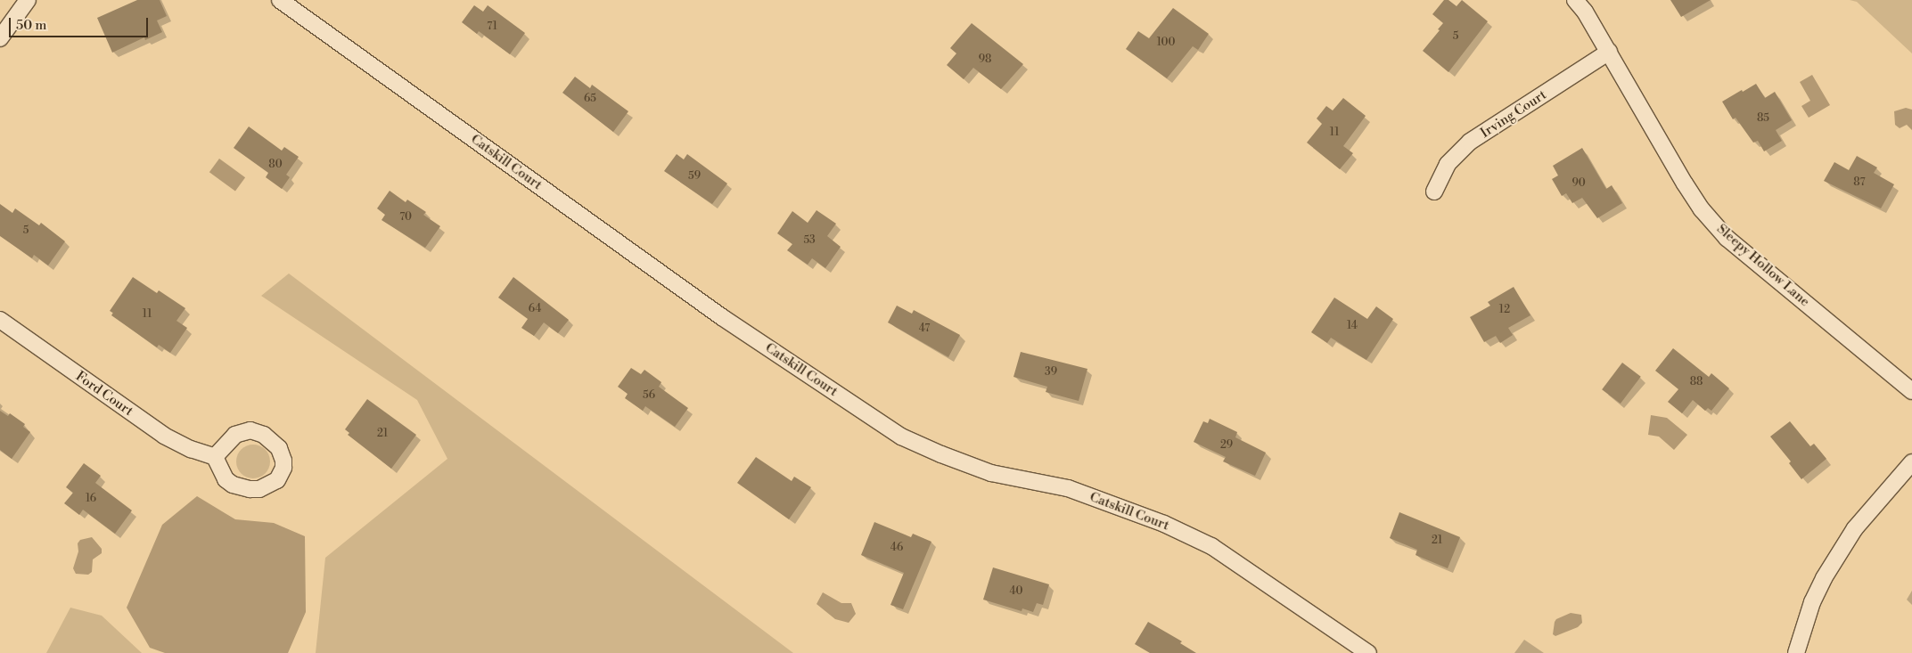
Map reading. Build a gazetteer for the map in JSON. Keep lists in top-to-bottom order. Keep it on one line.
{"streets":{"street":["Irving Court","Catskill Court","Sleepy Hollow Lane","Ford Court"]},"crossings":[["Irving Court","Sleepy Hollow Lane"]],"house_numbers":["71","5","100","98","65","85","11","80","59","87","90","70","5","53","64","12","11","14","47","39","88","56","21","29","16","21","46","40"],"scale_bar":"50 m"}
